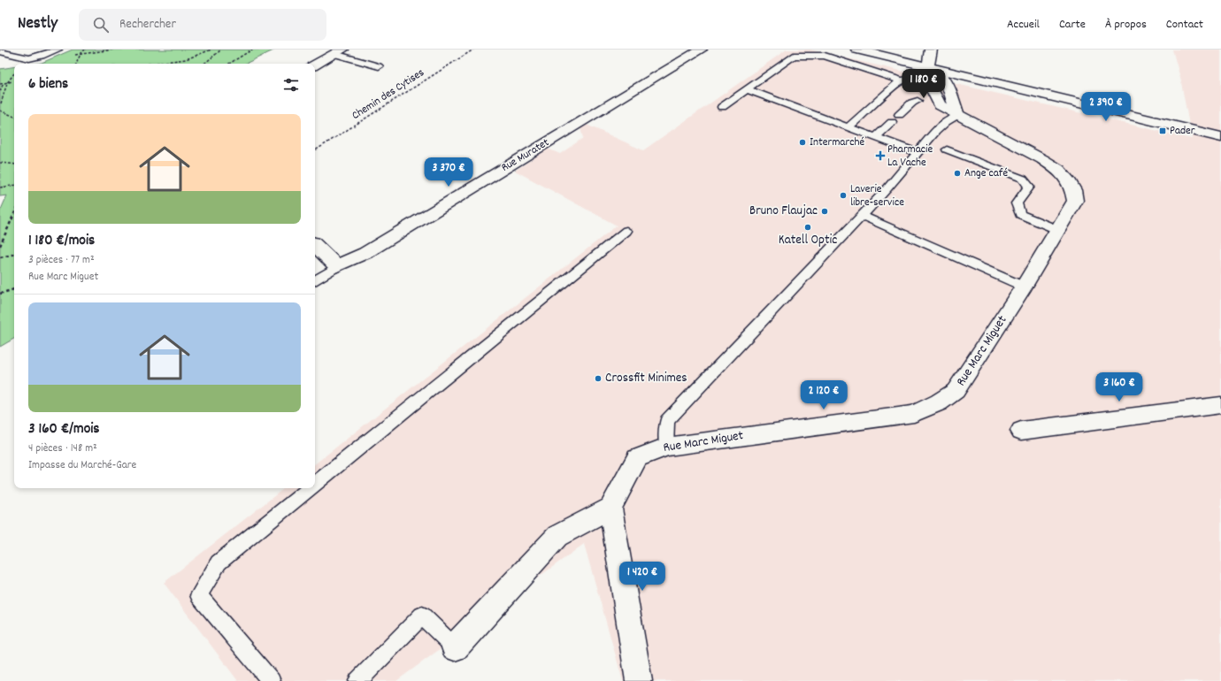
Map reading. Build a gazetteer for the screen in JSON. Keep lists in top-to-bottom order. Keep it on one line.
{"streets":{"street":["Rue Muratet","Rue Marc Miguet"],"path":["Chemin des Cytises"]},"places":{"transit":["Pader"],"other":["Intermarché","Ange café","Laverie libre-service","Bruno Flaujac","Katell Optic","Crossfit Minimes"],"health":["Pharmacie La Vache"]},"page":{"header":"Nestly","search":"Rechercher","nav":["Accueil","Carte","À propos","Contact"],"heading":"6 biens","price":["1 180 €","2 390 €","3 370 €","3 160 €","2 120 €","1 420 €"],"list":[{"name":"1 180 €/mois","note":"3 pièces · 77 m² · Rue Marc Miguet"},{"name":"3 160 €/mois","note":"4 pièces · 148 m² · Impasse du Marché-Gare"}]}}
